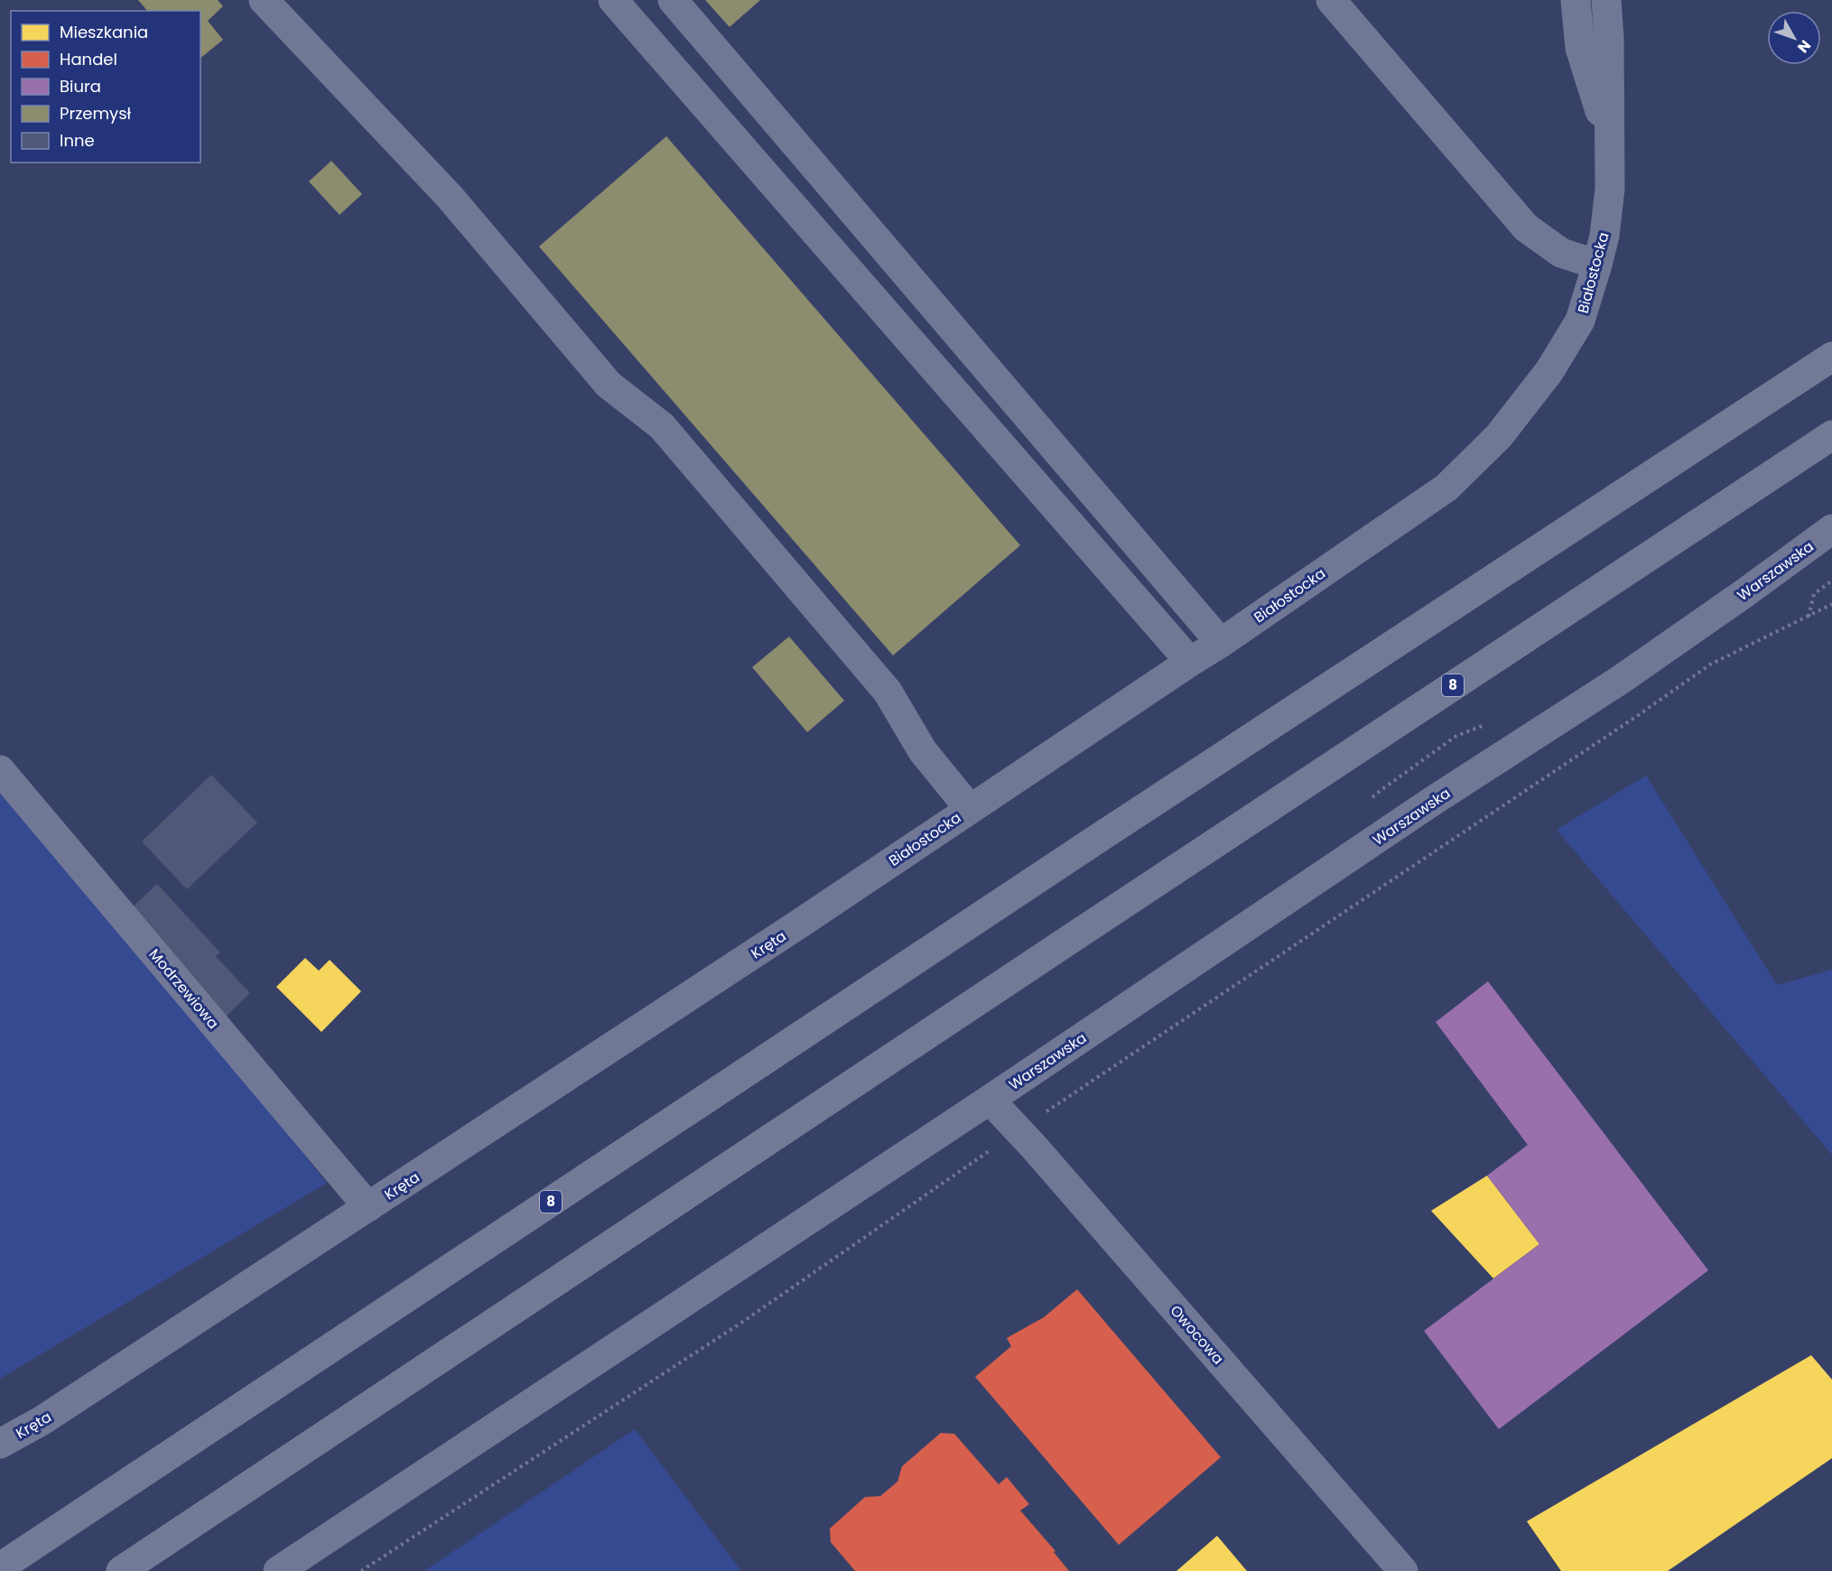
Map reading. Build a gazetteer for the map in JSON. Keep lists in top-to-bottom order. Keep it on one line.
{"streets":{"highway":["8"],"street":["Białostocka","Warszawska","Kręta","Modrzewiowa","Owocowa"]},"crossings":[["Białostocka","Kręta"],["Warszawska","Owocowa"],["Kręta","Modrzewiowa"]],"legend":["Mieszkania","Handel","Biura","Przemysł","Inne"],"north":"bottom right"}
